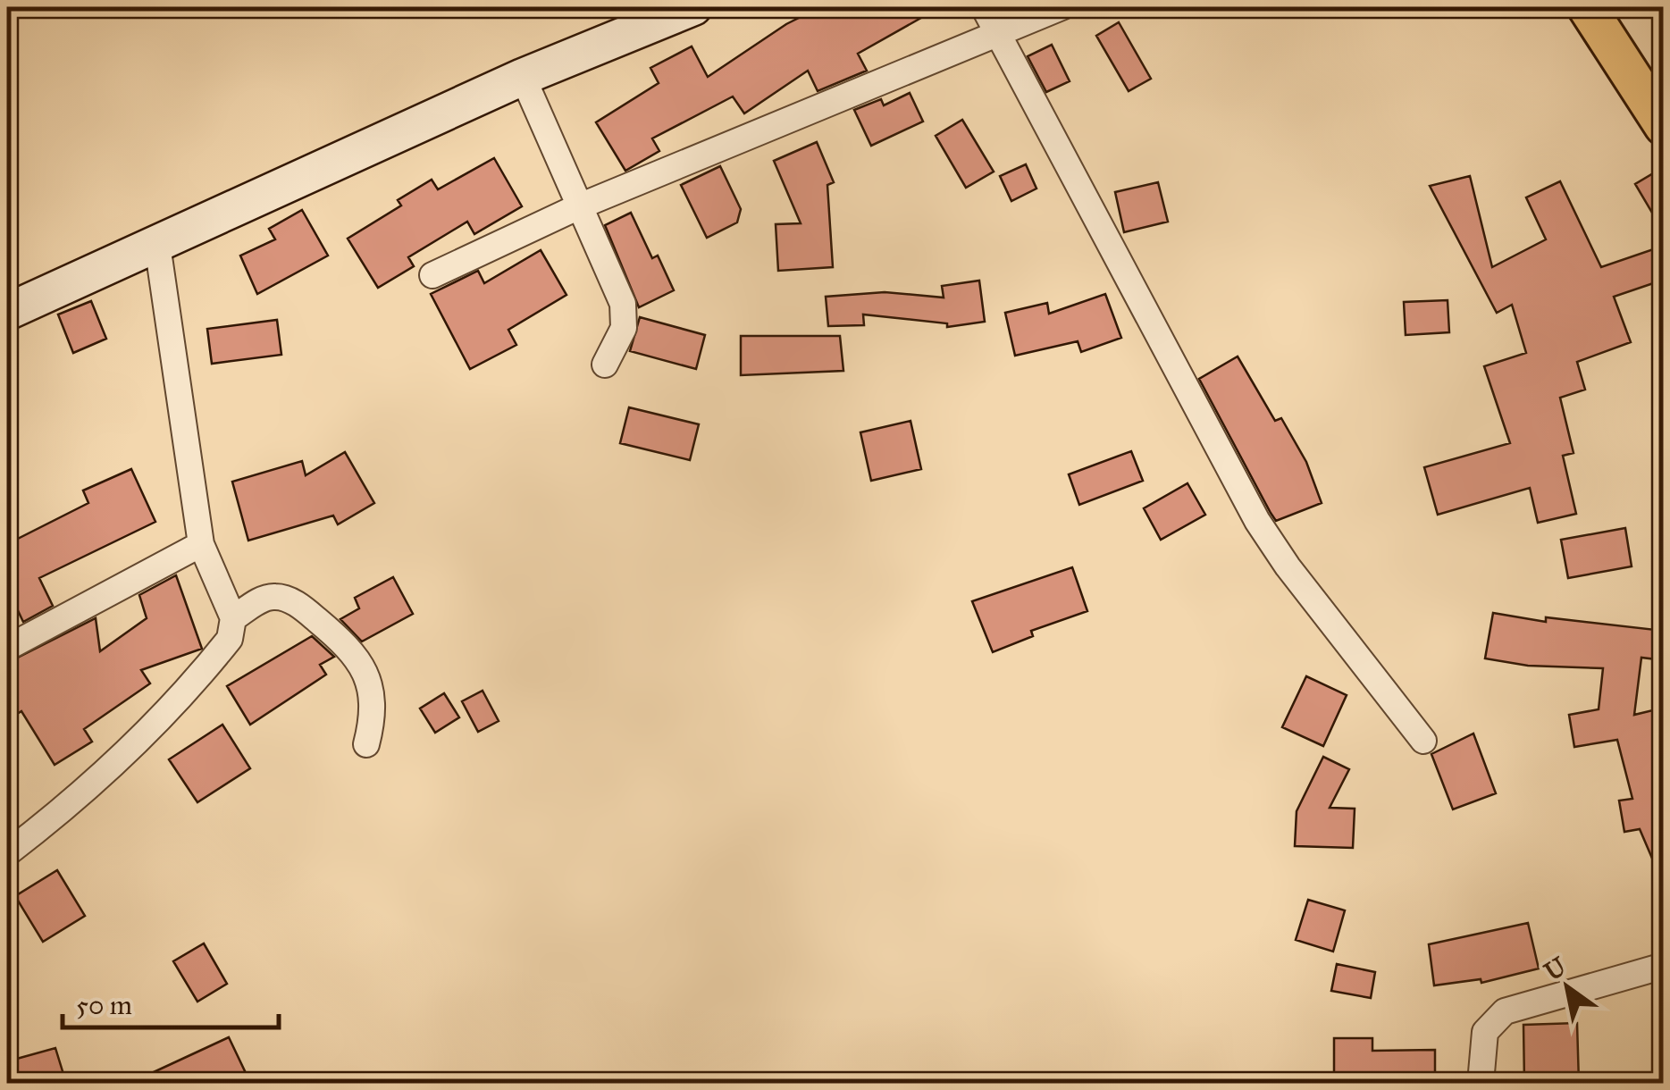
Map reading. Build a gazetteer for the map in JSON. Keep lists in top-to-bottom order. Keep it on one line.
{"scale_bar":"50 m","north":"top left"}
